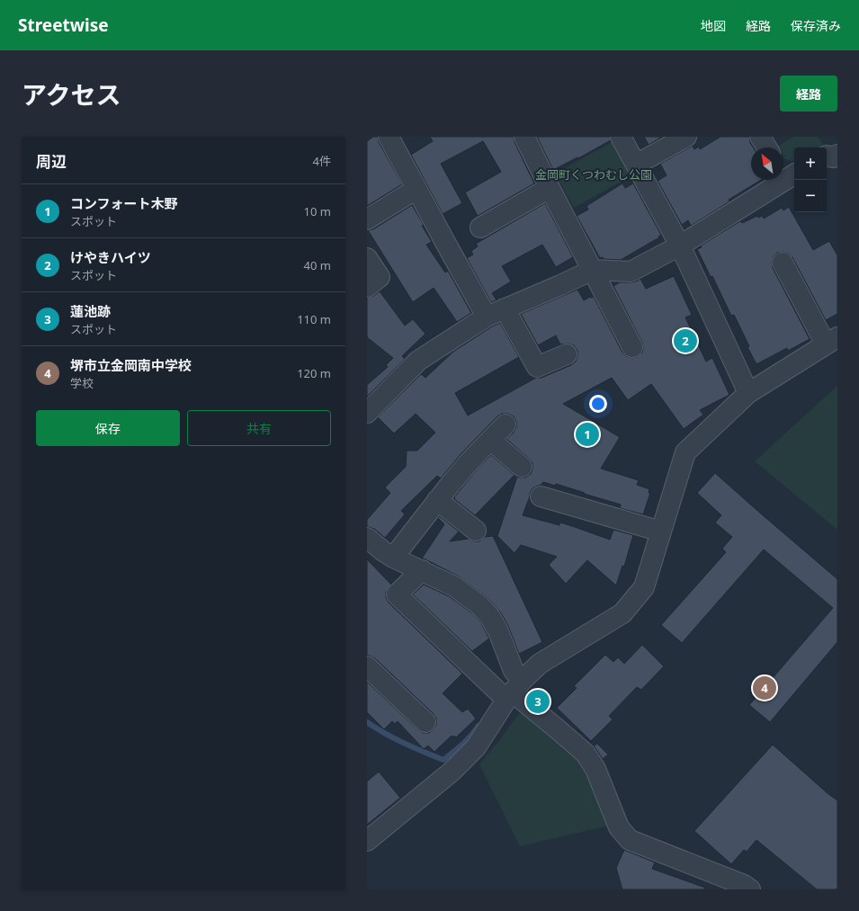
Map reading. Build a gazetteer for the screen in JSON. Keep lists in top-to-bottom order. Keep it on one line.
{"parks":["金岡町くつわむし公園"],"north":"top left","page":{"header":"Streetwise","nav":["地図","経路","保存済み"],"title":"アクセス","buttons":["経路",["保存","共有"]],"heading":["周辺","4件"],"map_buttons":["+","−"],"list":[{"mark":"1","name":"コンフォート木野","note":"スポット","value":"10 m"},{"mark":"2","name":"けやきハイツ","note":"スポット","value":"40 m"},{"mark":"3","name":"蓮池跡","note":"スポット","value":"110 m"},{"mark":"4","name":"堺市立金岡南中学校","note":"学校","value":"120 m"}],"pins":["2","1","4","3"]}}
